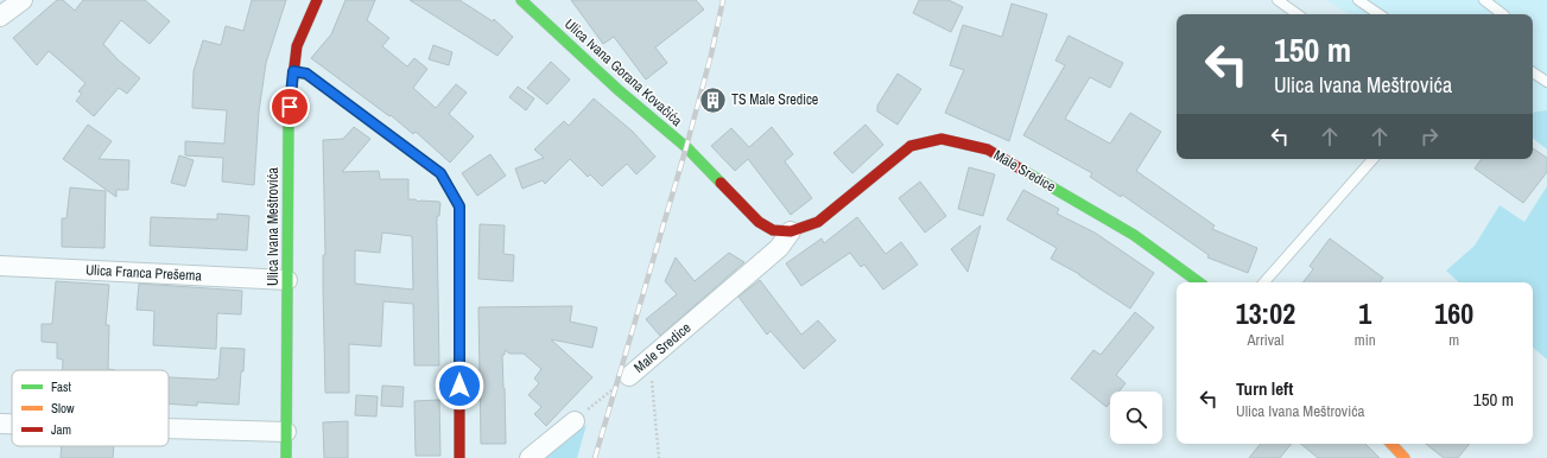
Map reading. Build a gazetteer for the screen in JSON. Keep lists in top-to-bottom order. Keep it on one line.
{"streets":{"street":["Ulica Ivana Gorana Kovačića","Male Sredice","Ulica Ivana Meštrovića","Ulica Franca Prešema"]},"crossings":[["Ulica Ivana Gorana Kovačića","Male Sredice"],["Ulica Ivana Meštrovića","Ulica Franca Prešema"]],"places":{"building":["TS Male Sredice"]},"legend":["Fast","Slow","Jam"],"page":{"turn":["150 m","Ulica Ivana Meštrovića"],"eta":["13:02","Arrival","1","min","160","m"],"list":[{"name":"Turn left","note":"Ulica Ivana Meštrovića","value":"150 m"}]}}
